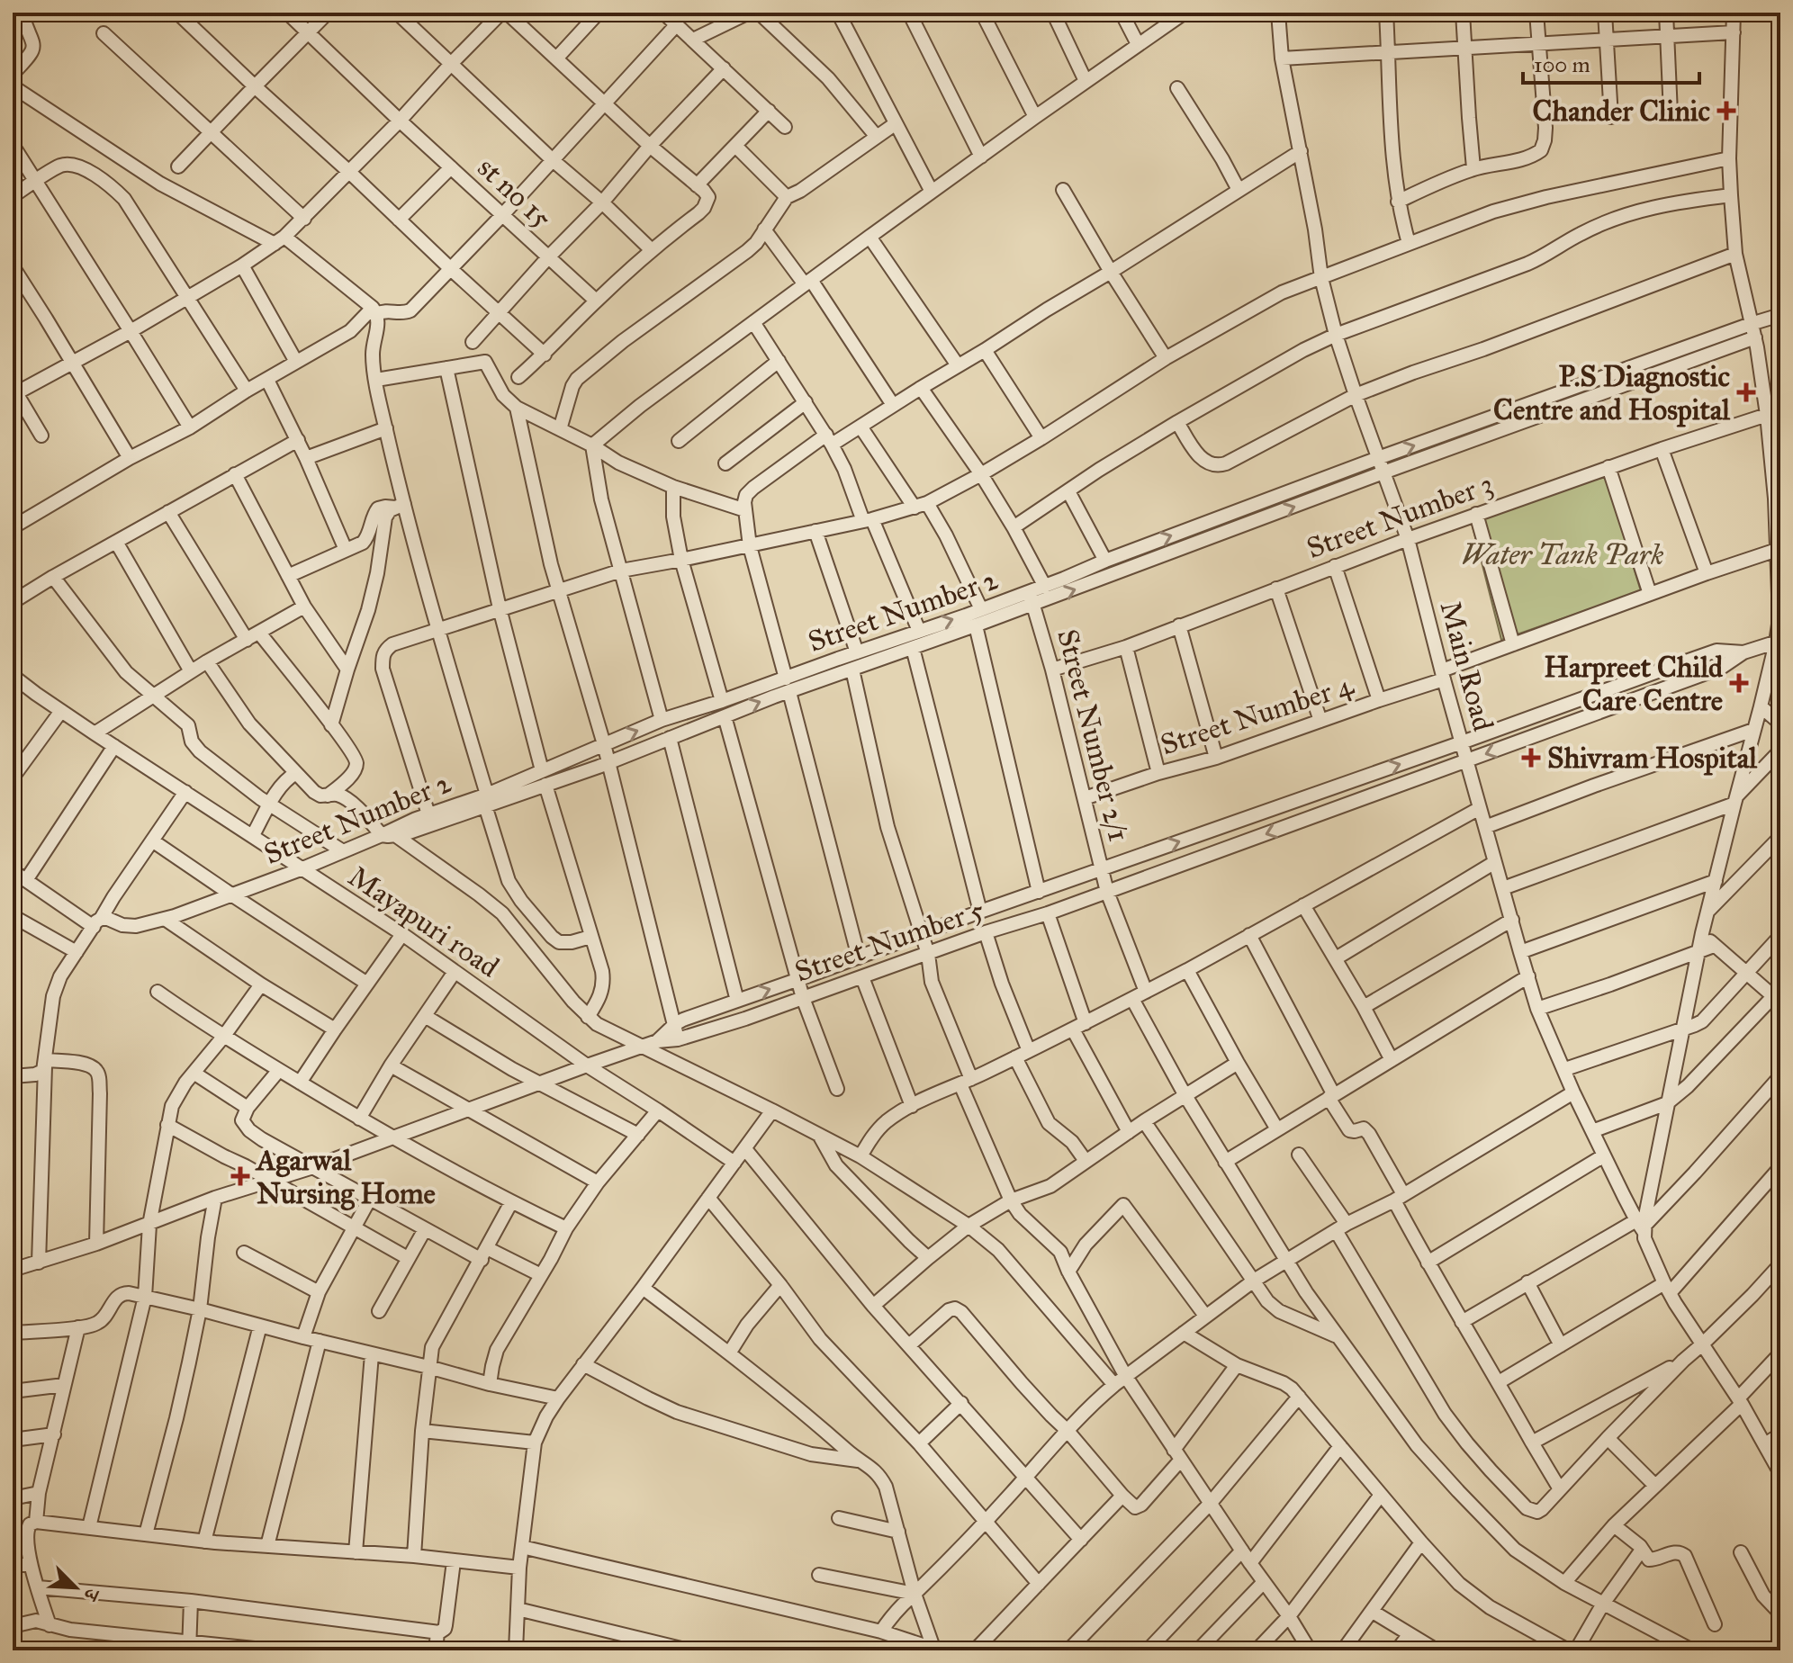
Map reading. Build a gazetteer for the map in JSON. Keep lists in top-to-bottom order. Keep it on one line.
{"streets":{"street":["st no 15","Street Number 3","Street Number 2","Main Road","Street Number 4","Street Number 2/1","Mayapuri road","Street Number 5"]},"crossings":[["Street Number 3","Main Road"],["Street Number 3","Street Number 2/1"],["Street Number 2","Main Road"],["Street Number 2","Street Number 2/1"],["Street Number 2","Mayapuri road"],["Main Road","Street Number 4"],["Main Road","Street Number 5"],["Street Number 4","Street Number 2/1"],["Street Number 2/1","Street Number 5"],["Mayapuri road","Street Number 5"]],"parks":["Water Tank Park"],"places":{"health":["Chander Clinic","P.S Diagnostic Centre and Hospital","Harpreet Child Care Centre","Shivram Hospital","Agarwal Nursing Home"]},"scale_bar":"100 m","north":"bottom right"}
